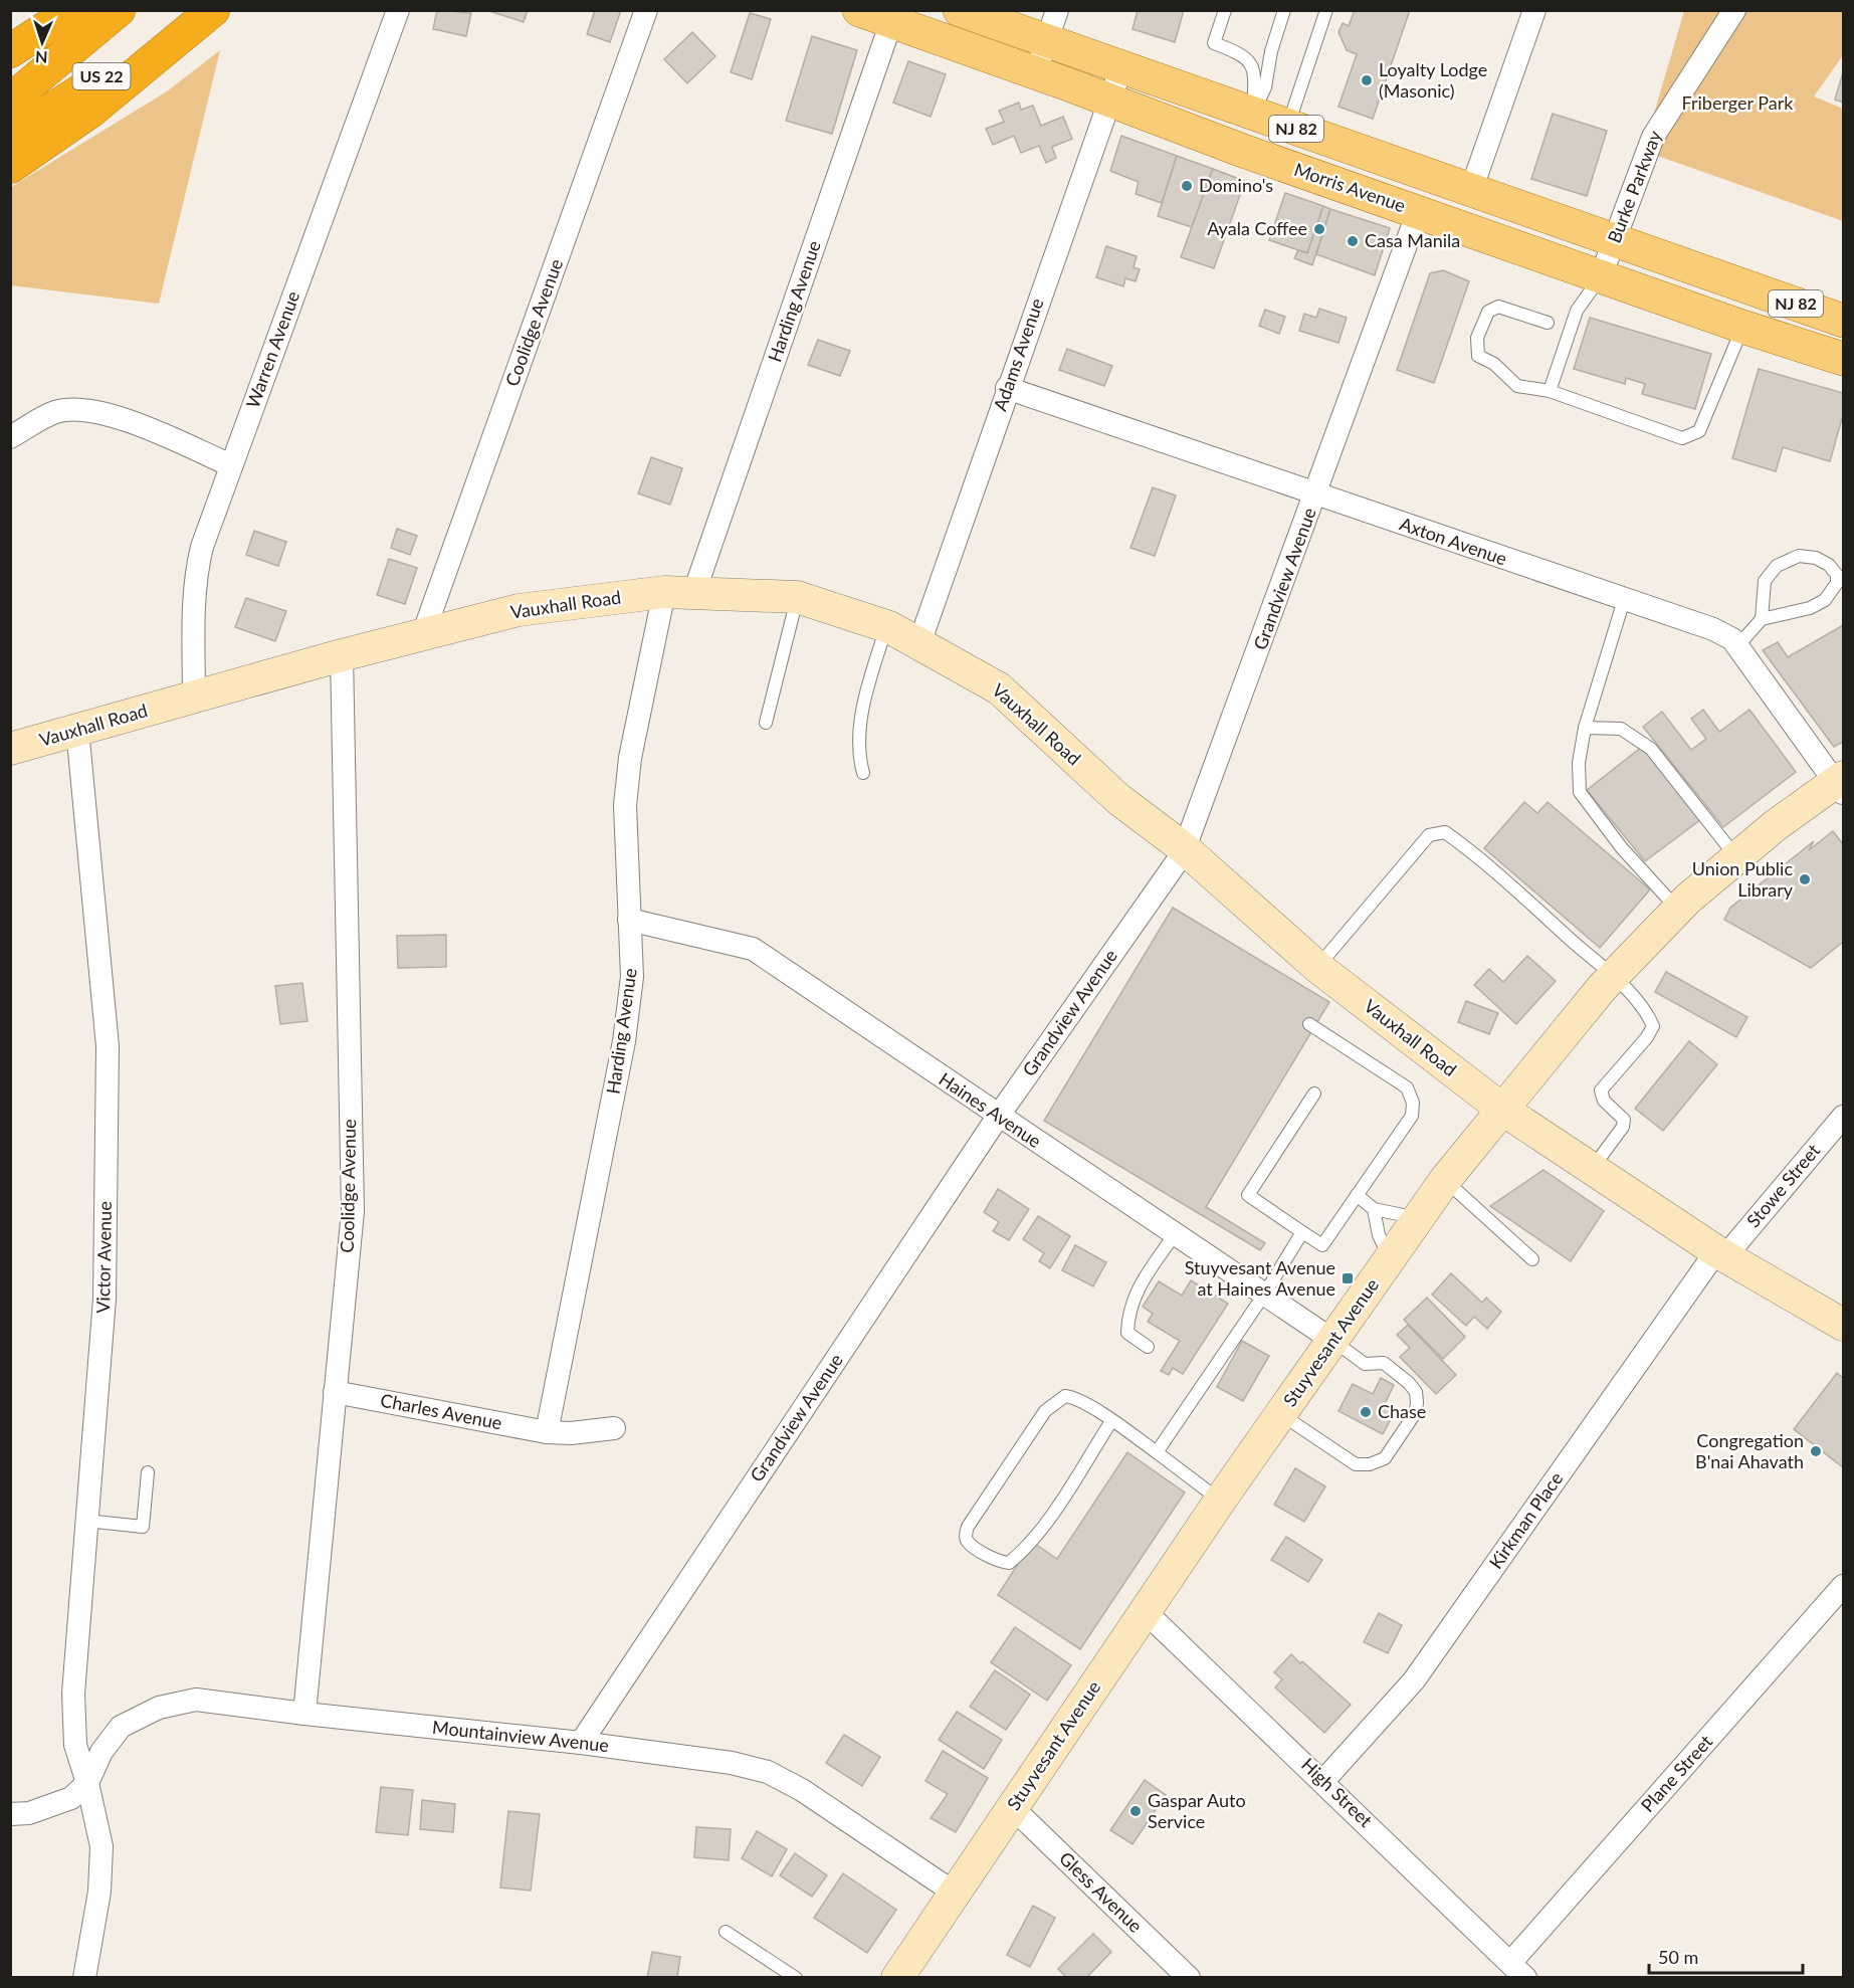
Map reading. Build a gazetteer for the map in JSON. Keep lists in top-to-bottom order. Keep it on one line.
{"streets":{"highway":["US 22"],"main road":["NJ 82","Morris Avenue"],"street":["Burke Parkway","Harding Avenue","Coolidge Avenue","Warren Avenue","Adams Avenue","Axton Avenue","Grandview Avenue","Vauxhall Road","Haines Avenue","Stowe Street","Victor Avenue","Stuyvesant Avenue","Charles Avenue","Kirkman Place","Mountainview Avenue","Plane Street","High Street","Gless Avenue"]},"crossings":[["Burke Parkway","Morris Avenue"],["Morris Avenue","Harding Avenue"],["Morris Avenue","Adams Avenue"],["Morris Avenue","Grandview Avenue"],["Harding Avenue","Vauxhall Road"],["Harding Avenue","Haines Avenue"],["Harding Avenue","Charles Avenue"],["Coolidge Avenue","Vauxhall Road"],["Coolidge Avenue","Charles Avenue"],["Coolidge Avenue","Mountainview Avenue"],["Warren Avenue","Vauxhall Road"],["Adams Avenue","Axton Avenue"],["Adams Avenue","Vauxhall Road"],["Axton Avenue","Grandview Avenue"],["Axton Avenue","Stuyvesant Avenue"],["Grandview Avenue","Vauxhall Road"],["Grandview Avenue","Haines Avenue"],["Grandview Avenue","Mountainview Avenue"],["Vauxhall Road","Stowe Street"],["Vauxhall Road","Victor Avenue"],["Vauxhall Road","Stuyvesant Avenue"],["Vauxhall Road","Kirkman Place"],["Haines Avenue","Stuyvesant Avenue"],["Stowe Street","Kirkman Place"],["Victor Avenue","Mountainview Avenue"],["Stuyvesant Avenue","Mountainview Avenue"],["Stuyvesant Avenue","High Street"],["Stuyvesant Avenue","Gless Avenue"],["Kirkman Place","High Street"],["Plane Street","High Street"]],"parks":["Friberger Park"],"places":{"other":["Loyalty Lodge (Masonic)","Domino's","Ayala Coffee","Casa Manila","Union Public Library","Chase","Congregation B'nai Ahavath","Gaspar Auto Service"],"transit":["Stuyvesant Avenue at Haines Avenue"]},"scale_bar":"50 m","north":"bottom"}
